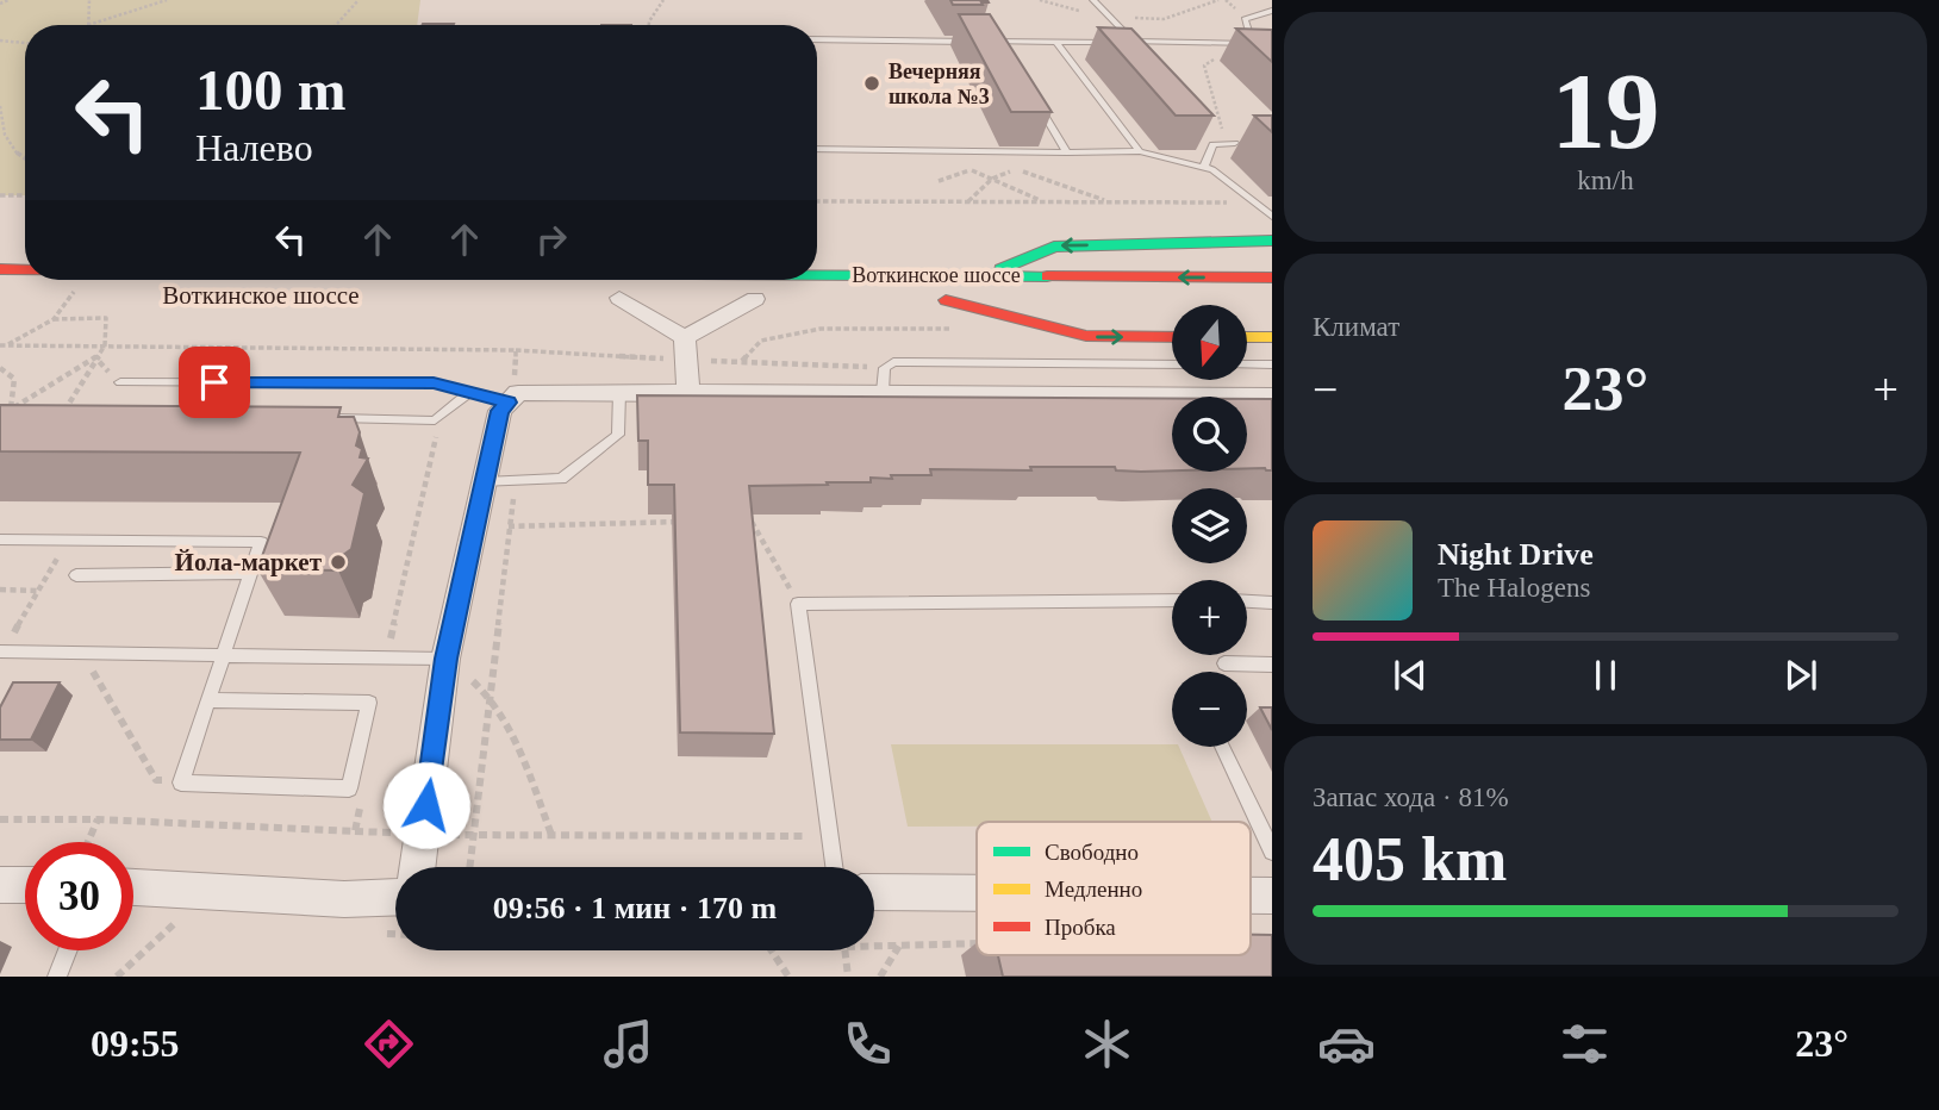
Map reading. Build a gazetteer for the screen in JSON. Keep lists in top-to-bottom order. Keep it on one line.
{"streets":{"main road":["Воткинское шоссе"]},"places":["Вечерняя школа №3","Йола-маркет"],"legend":["Свободно","Медленно","Пробка"],"north":"bottom","page":{"tile":[["19","km/h"],"Климат",["Запас хода · 81%","405 km"]],"turn":["100 m","Налево"],"map_buttons":["+","−"],"heat":["−","23°","+"],"song":["Night Drive","The Halogens"],"limit":"30","trip":"09:56 · 1 мин · 170 m","tabs":["09:55","23°"]}}
